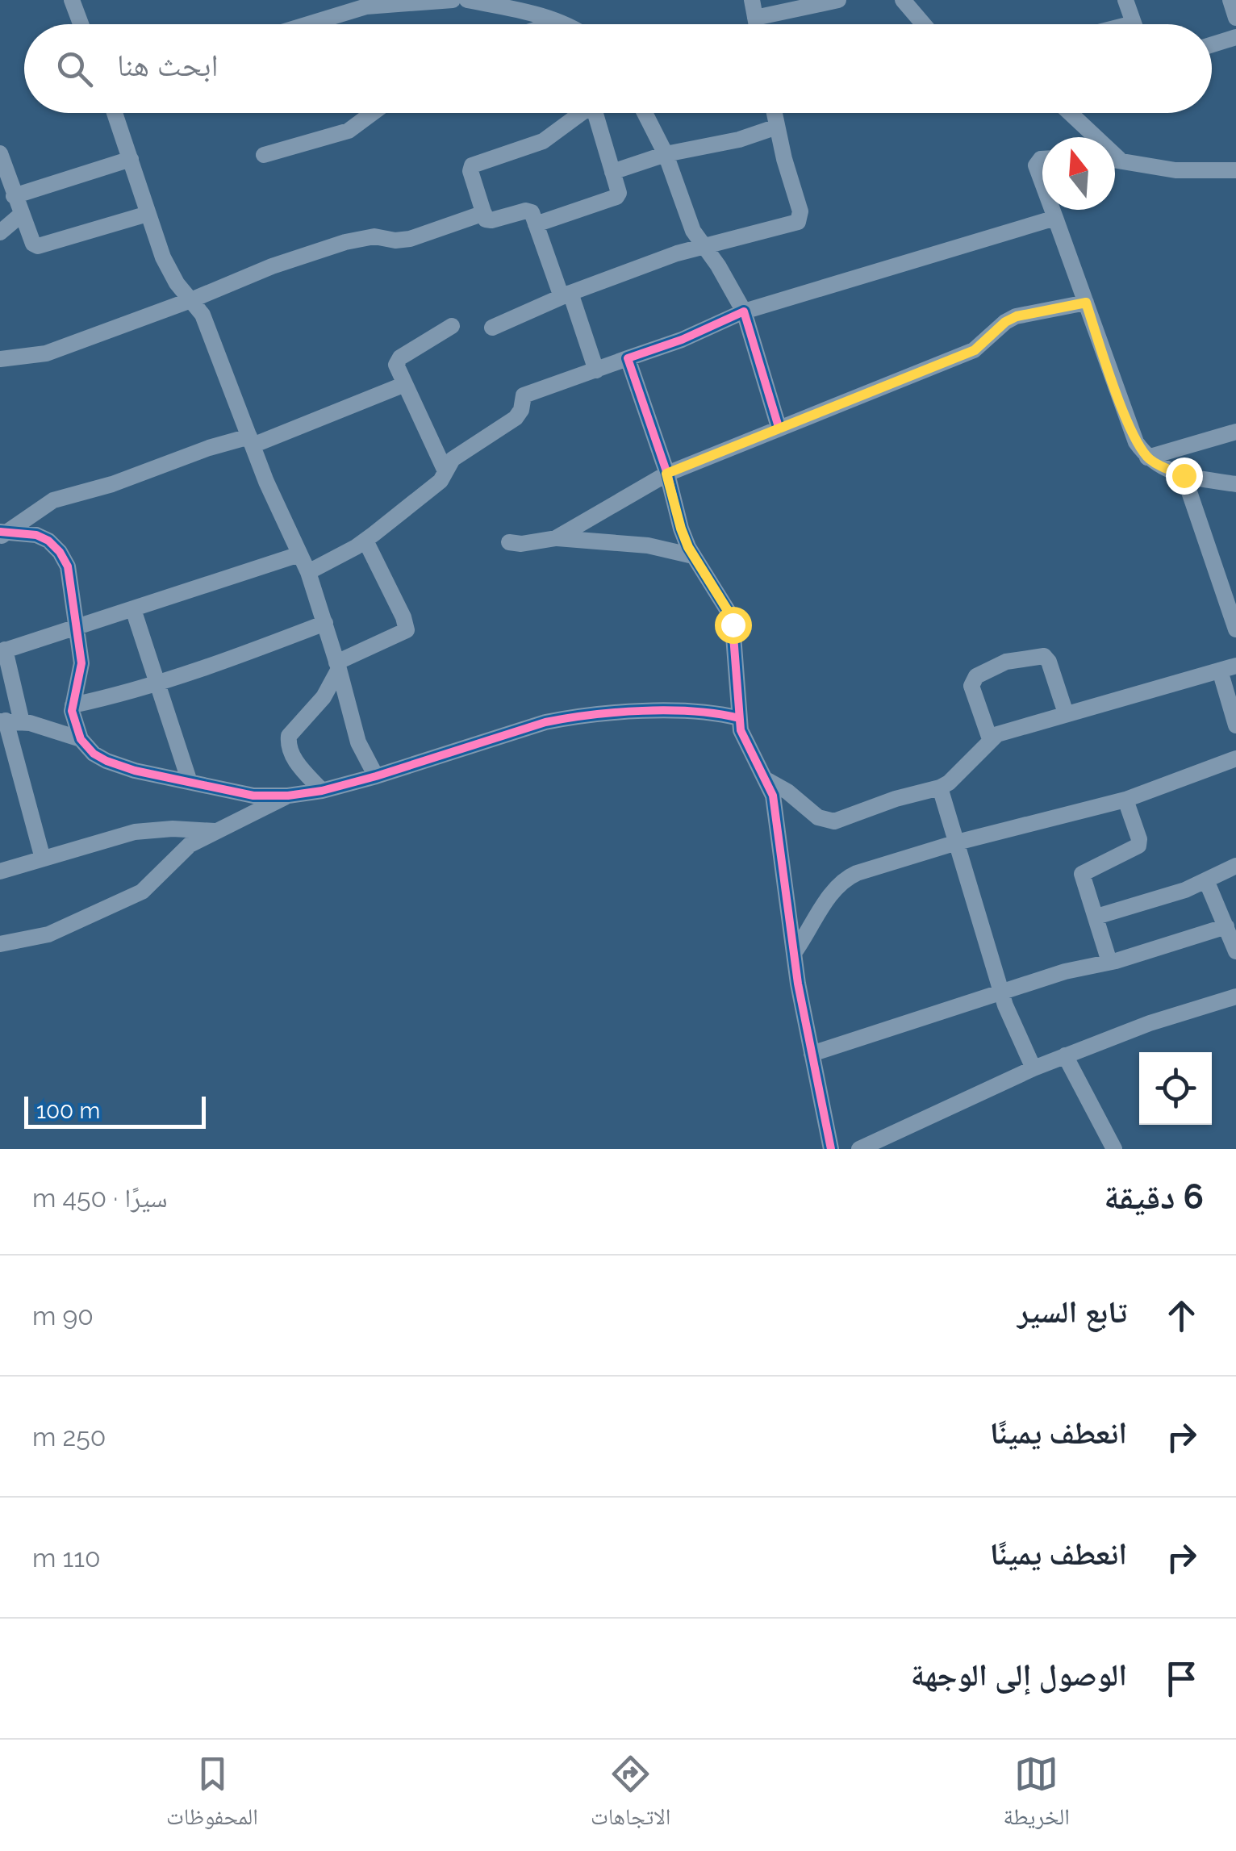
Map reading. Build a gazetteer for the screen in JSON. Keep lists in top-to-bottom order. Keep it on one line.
{"scale_bar":"100 m","north":"top","page":{"search":"ابحث هنا","scale":"100 m","heading":["6 دقيقة","سيرًا · 450 m"],"list":[["تابع السير","90 m"],["انعطف يمينًا","250 m"],["انعطف يمينًا","110 m"],"الوصول إلى الوجهة"],"nav":["الخريطة","الاتجاهات","المحفوظات"]}}
